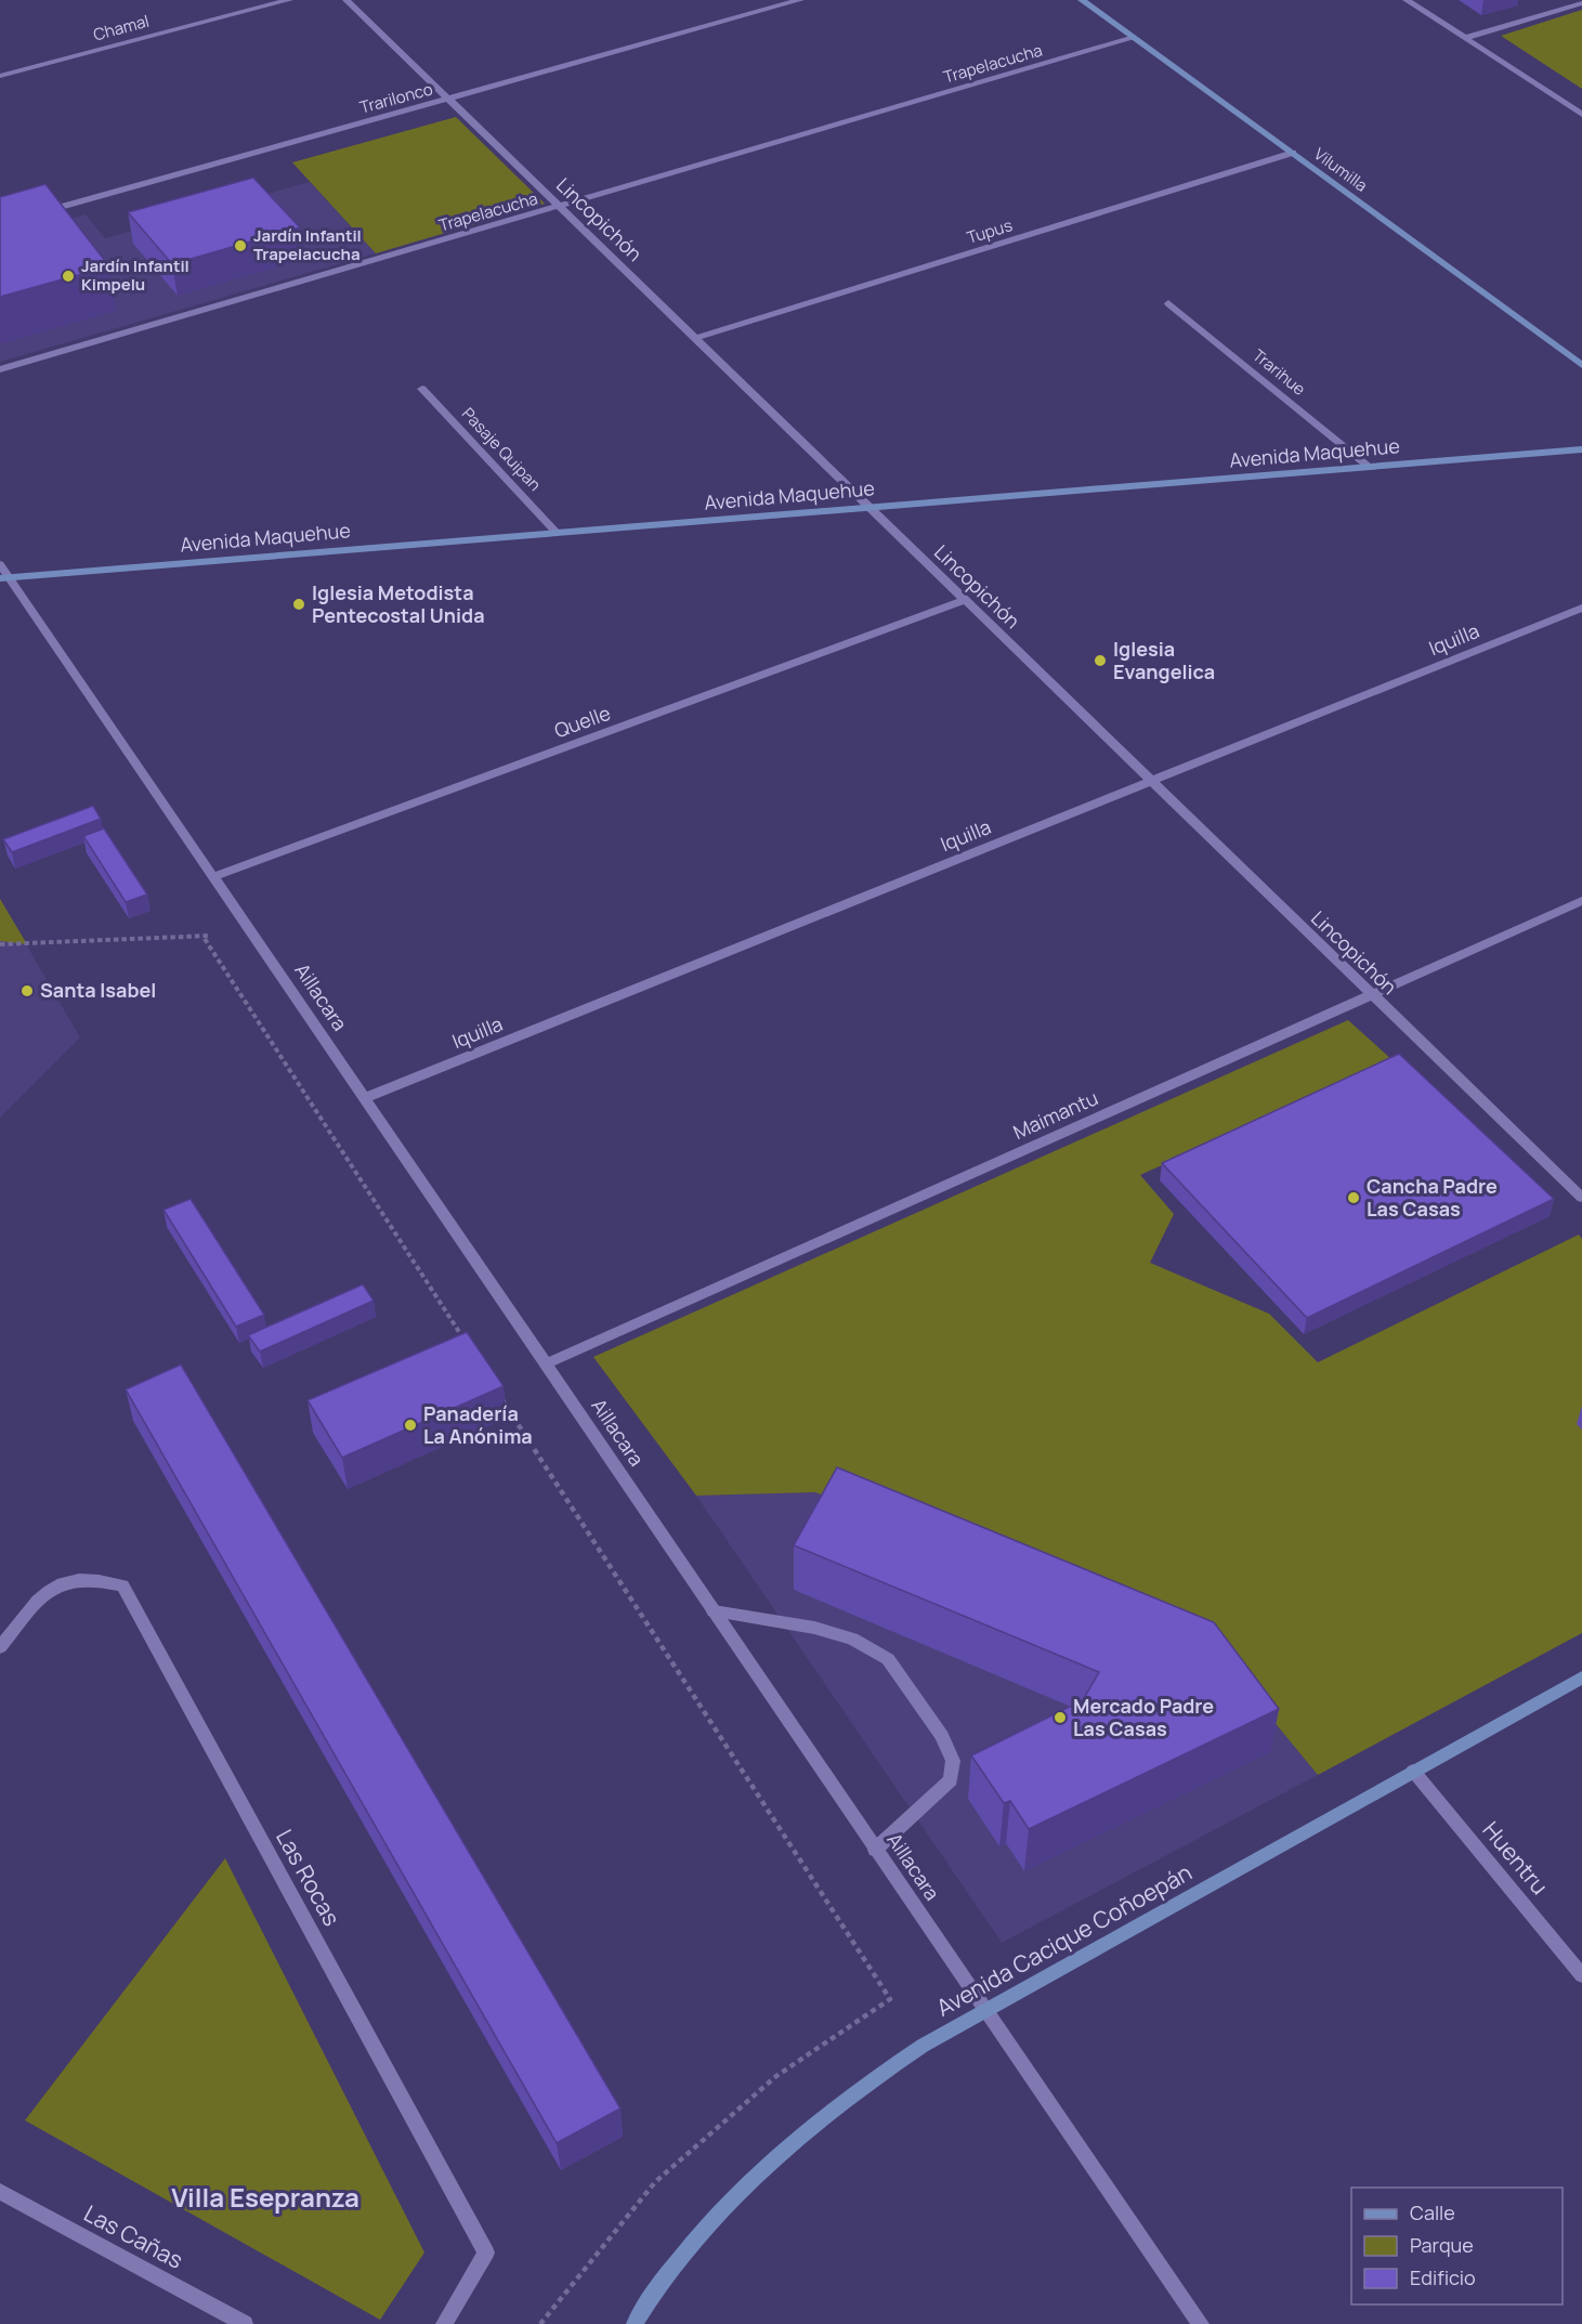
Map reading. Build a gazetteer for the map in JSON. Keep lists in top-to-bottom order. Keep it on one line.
{"streets":{"street":["Chamal","Trapelacucha","Trarilonco","Vilumilla","Lincopichón","Tupus","Trarihue","Pasaje Quipan","Avenida Maquehue","Iquilla","Quelle","Aillacara","Maimantu","Huentru","Las Rocas","Avenida Cacique Coñoepán","Las Cañas"]},"crossings":[["Trapelacucha","Vilumilla"],["Trapelacucha","Lincopichón"],["Trarilonco","Lincopichón"],["Vilumilla","Tupus"],["Lincopichón","Tupus"],["Lincopichón","Avenida Maquehue"],["Lincopichón","Iquilla"],["Lincopichón","Quelle"],["Lincopichón","Maimantu"],["Trarihue","Avenida Maquehue"],["Pasaje Quipan","Avenida Maquehue"],["Avenida Maquehue","Aillacara"],["Iquilla","Aillacara"],["Quelle","Aillacara"],["Aillacara","Maimantu"],["Aillacara","Avenida Cacique Coñoepán"],["Huentru","Avenida Cacique Coñoepán"]],"districts":["Villa Esepranza"],"places":["Jardín Infantil Trapelacucha","Jardín Infantil Kimpelu","Iglesia Metodista Pentecostal Unida","Iglesia Evangelica","Santa Isabel","Cancha Padre Las Casas","Panadería La Anónima","Mercado Padre Las Casas"],"legend":["Calle","Parque","Edificio"]}
